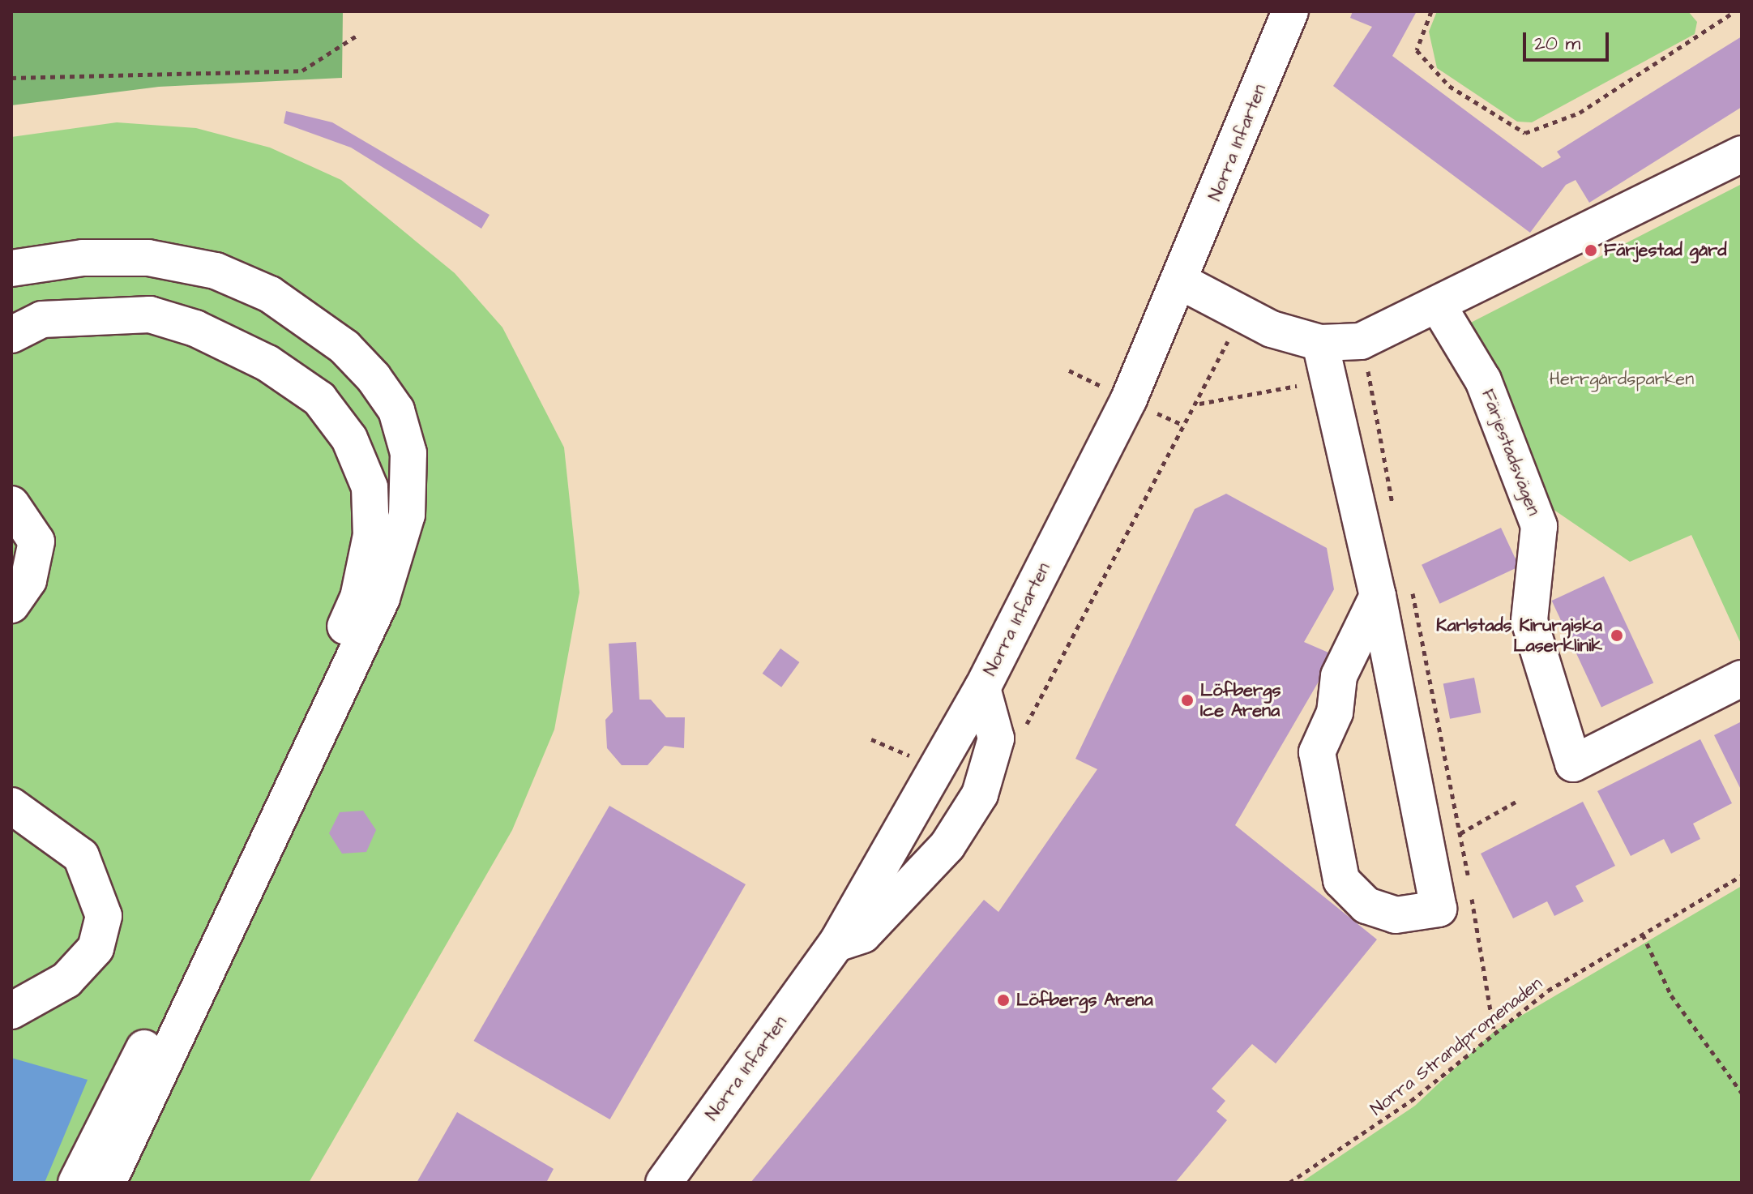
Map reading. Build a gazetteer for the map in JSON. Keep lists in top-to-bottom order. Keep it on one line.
{"streets":{"street":["Norra Infarten","Färjestadsvägen"],"path":["Norra Strandpromenaden"]},"parks":["Herrgårdsparken"],"places":["Färjestad gård","Karlstads Kirurgiska Laserklinik","Löfbergs Ice Arena","Löfbergs Arena"],"scale_bar":"20 m"}
